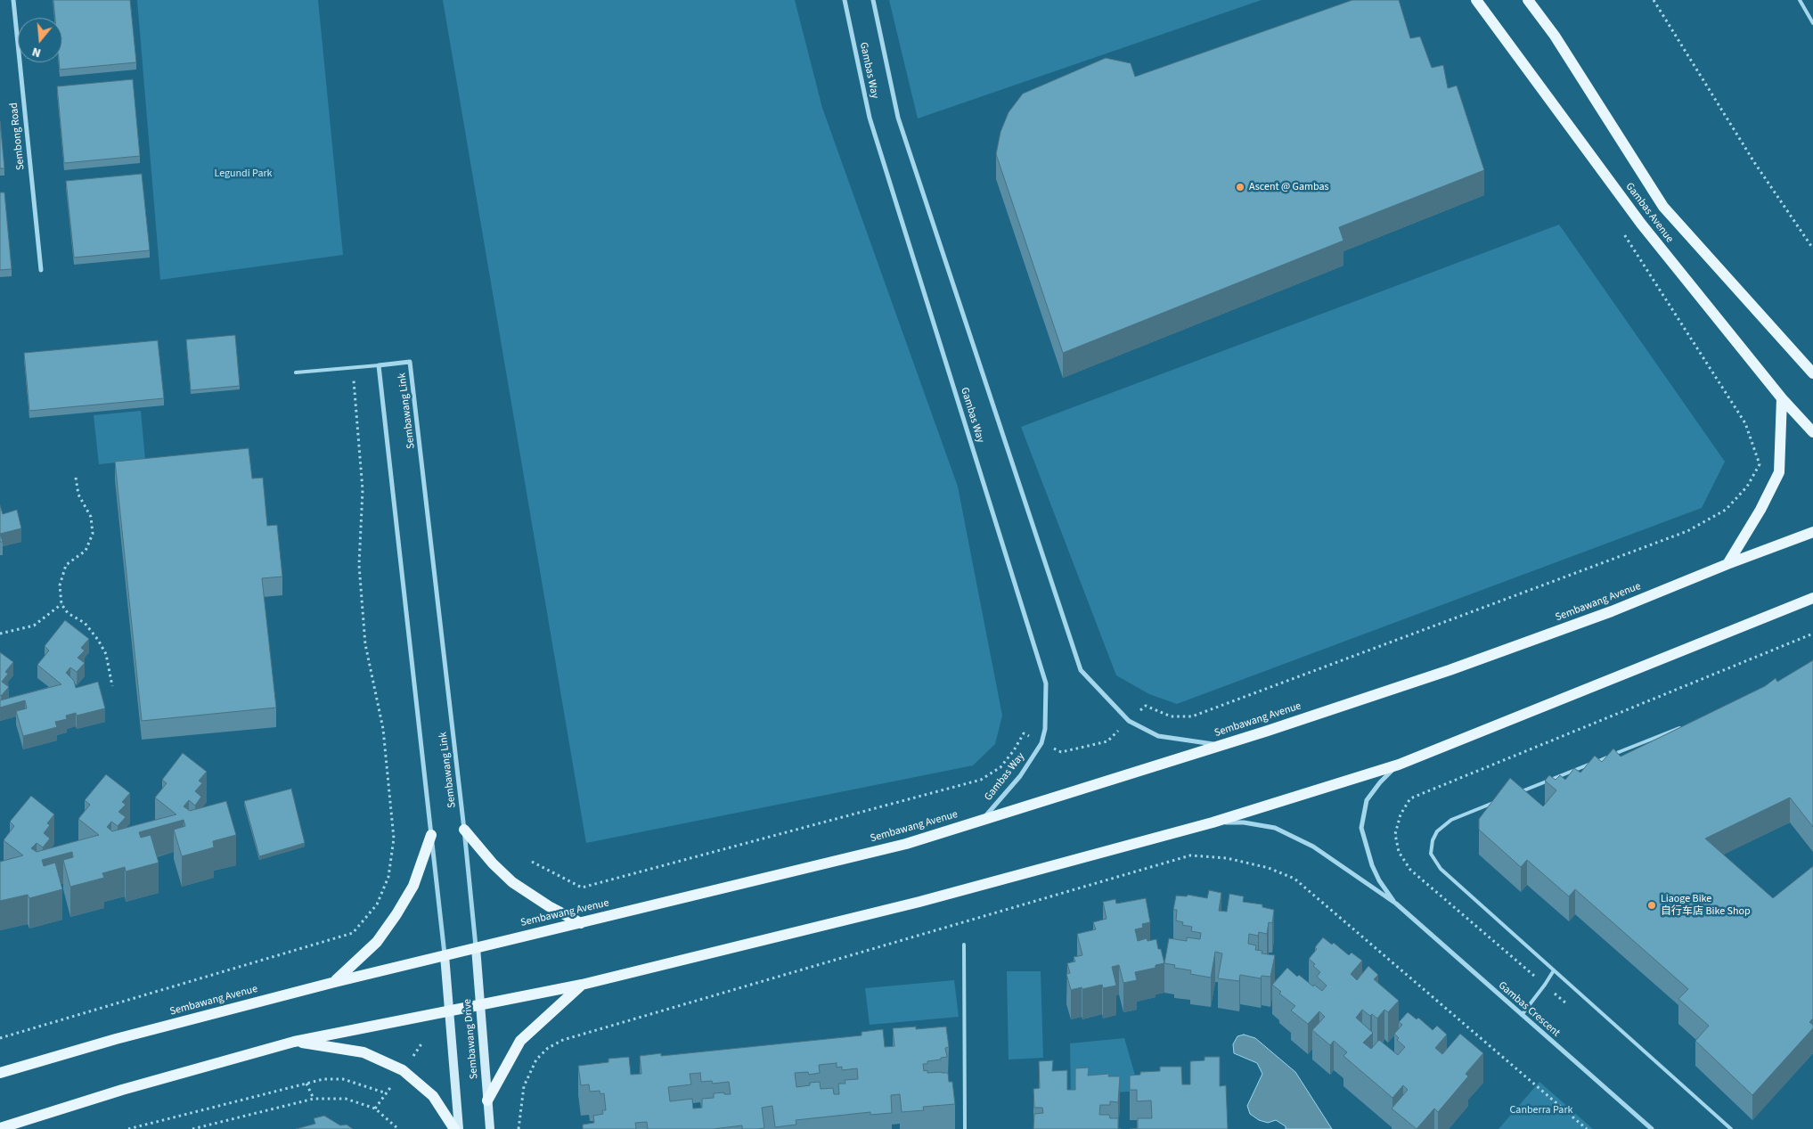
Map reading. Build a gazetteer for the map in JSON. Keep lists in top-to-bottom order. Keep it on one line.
{"streets":{"main road":["Gambas Avenue","Sembawang Avenue","Sembawang Drive"],"street":["Gambas Way","Sembong Road","Sembawang Link","Gambas Crescent"]},"crossings":[["Gambas Way","Sembawang Avenue"],["Sembawang Link","Sembawang Avenue"],["Sembawang Link","Sembawang Drive"],["Sembawang Avenue","Sembawang Drive"]],"parks":["Legundi Park","Canberra Park"],"places":["Ascent @ Gambas","Liaoge Bike 自行车店 Bike Shop"],"north":"bottom"}
